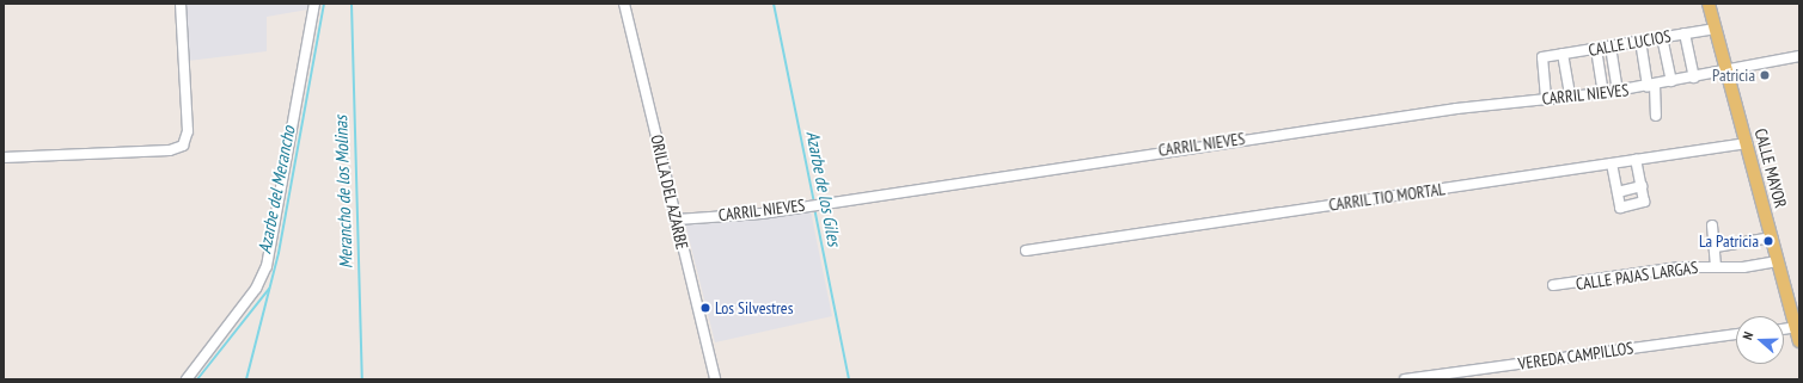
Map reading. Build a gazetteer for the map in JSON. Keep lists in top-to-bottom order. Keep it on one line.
{"streets":{"main road":["CALLE MAYOR"],"street":["CALLE LUCIOS","CARRIL NIEVES","ORILLA DEL AZARBE","CARRIL TIO MORTAL","CALLE PAJAS LARGAS","VEREDA CAMPILLOS"]},"crossings":[["CALLE LUCIOS","CARRIL NIEVES"],["CALLE LUCIOS","CALLE MAYOR"],["CARRIL NIEVES","CALLE MAYOR"],["CARRIL NIEVES","ORILLA DEL AZARBE"],["CALLE MAYOR","CARRIL TIO MORTAL"],["CALLE MAYOR","CALLE PAJAS LARGAS"]],"water":["Azarbe de los Giles","Azarbe del Merancho","Merancho de los Molinas"],"places":["Patricia","La Patricia","Los Silvestres"],"north":"left"}
